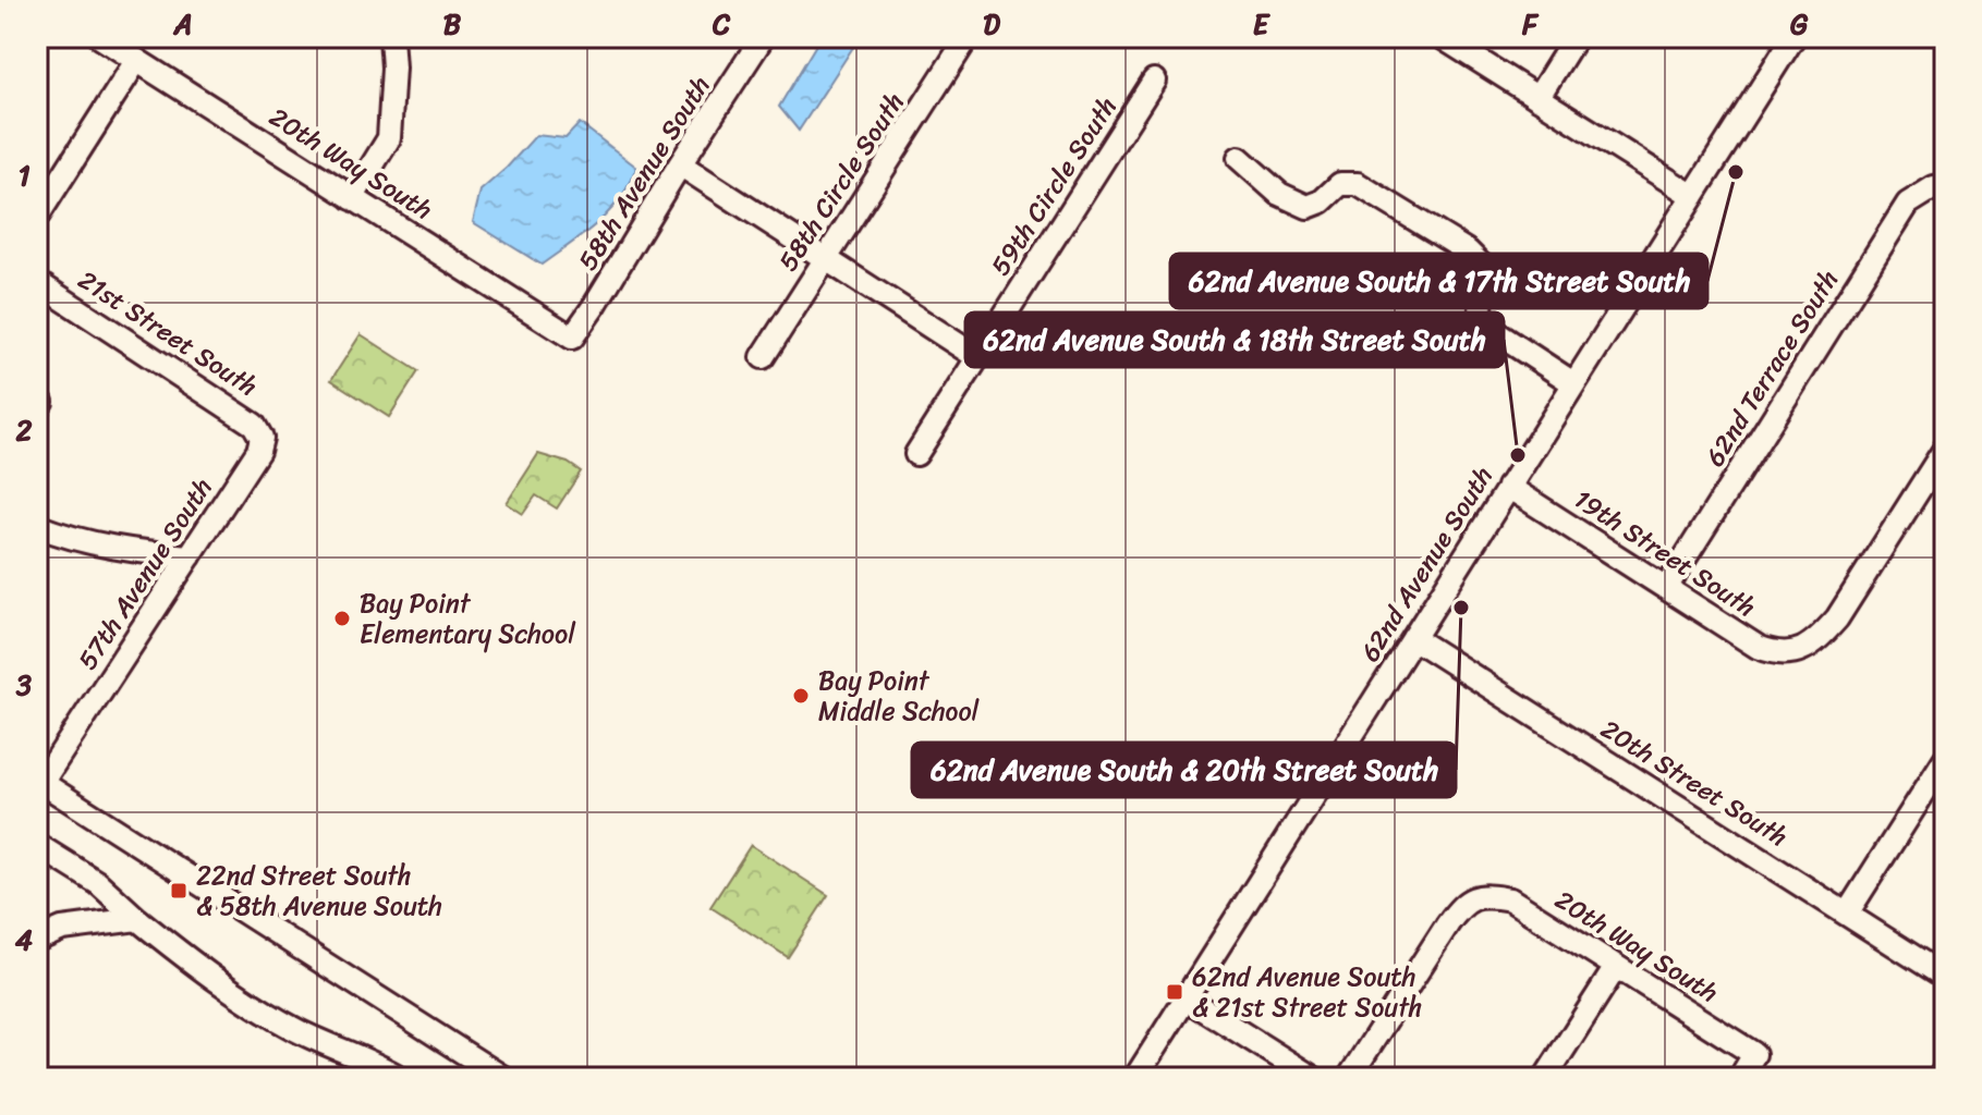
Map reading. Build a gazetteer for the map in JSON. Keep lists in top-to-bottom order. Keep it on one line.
{"streets":{"street":["20th Way South","58th Avenue South","58th Circle South","59th Circle South","21st Street South","62nd Terrace South","19th Street South","62nd Avenue South","57th Avenue South","20th Street South"]},"crossings":[["20th Way South","58th Avenue South"],["21st Street South","57th Avenue South"],["62nd Terrace South","19th Street South"],["19th Street South","62nd Avenue South"],["62nd Avenue South","20th Street South"]],"places":{"other":["62nd Avenue South & 17th Street South","62nd Avenue South & 18th Street South","62nd Avenue South & 20th Street South","Bay Point Elementary School","Bay Point Middle School"],"transit":["22nd Street South & 58th Avenue South","62nd Avenue South & 21st Street South"]},"grid":{"columns":["A","B","C","D","E","F","G"],"rows":["1","2","3","4"]}}
